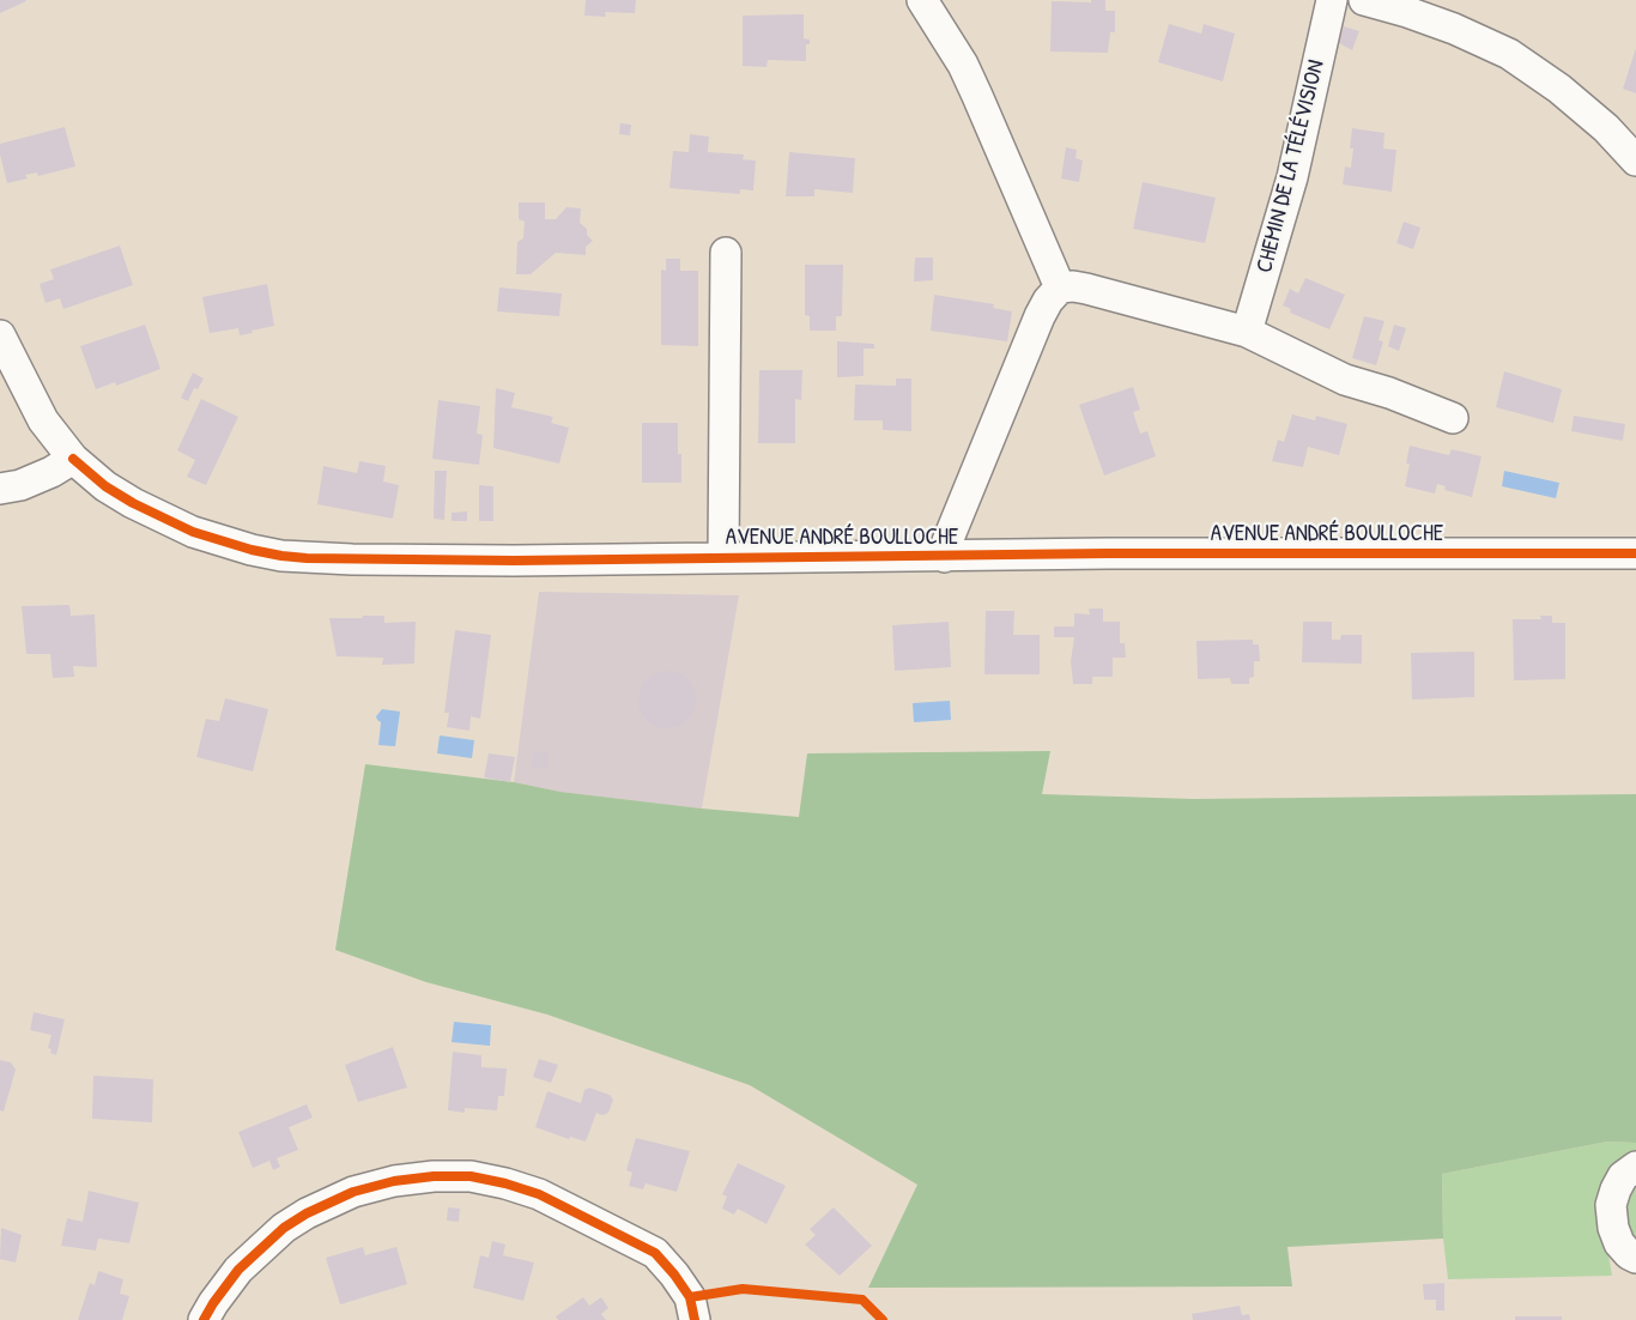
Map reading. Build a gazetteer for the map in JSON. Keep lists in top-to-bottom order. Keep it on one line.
{"streets":{"street":["CHEMIN DE LA TÉLÉVISION","AVENUE ANDRÉ BOULLOCHE"]}}
